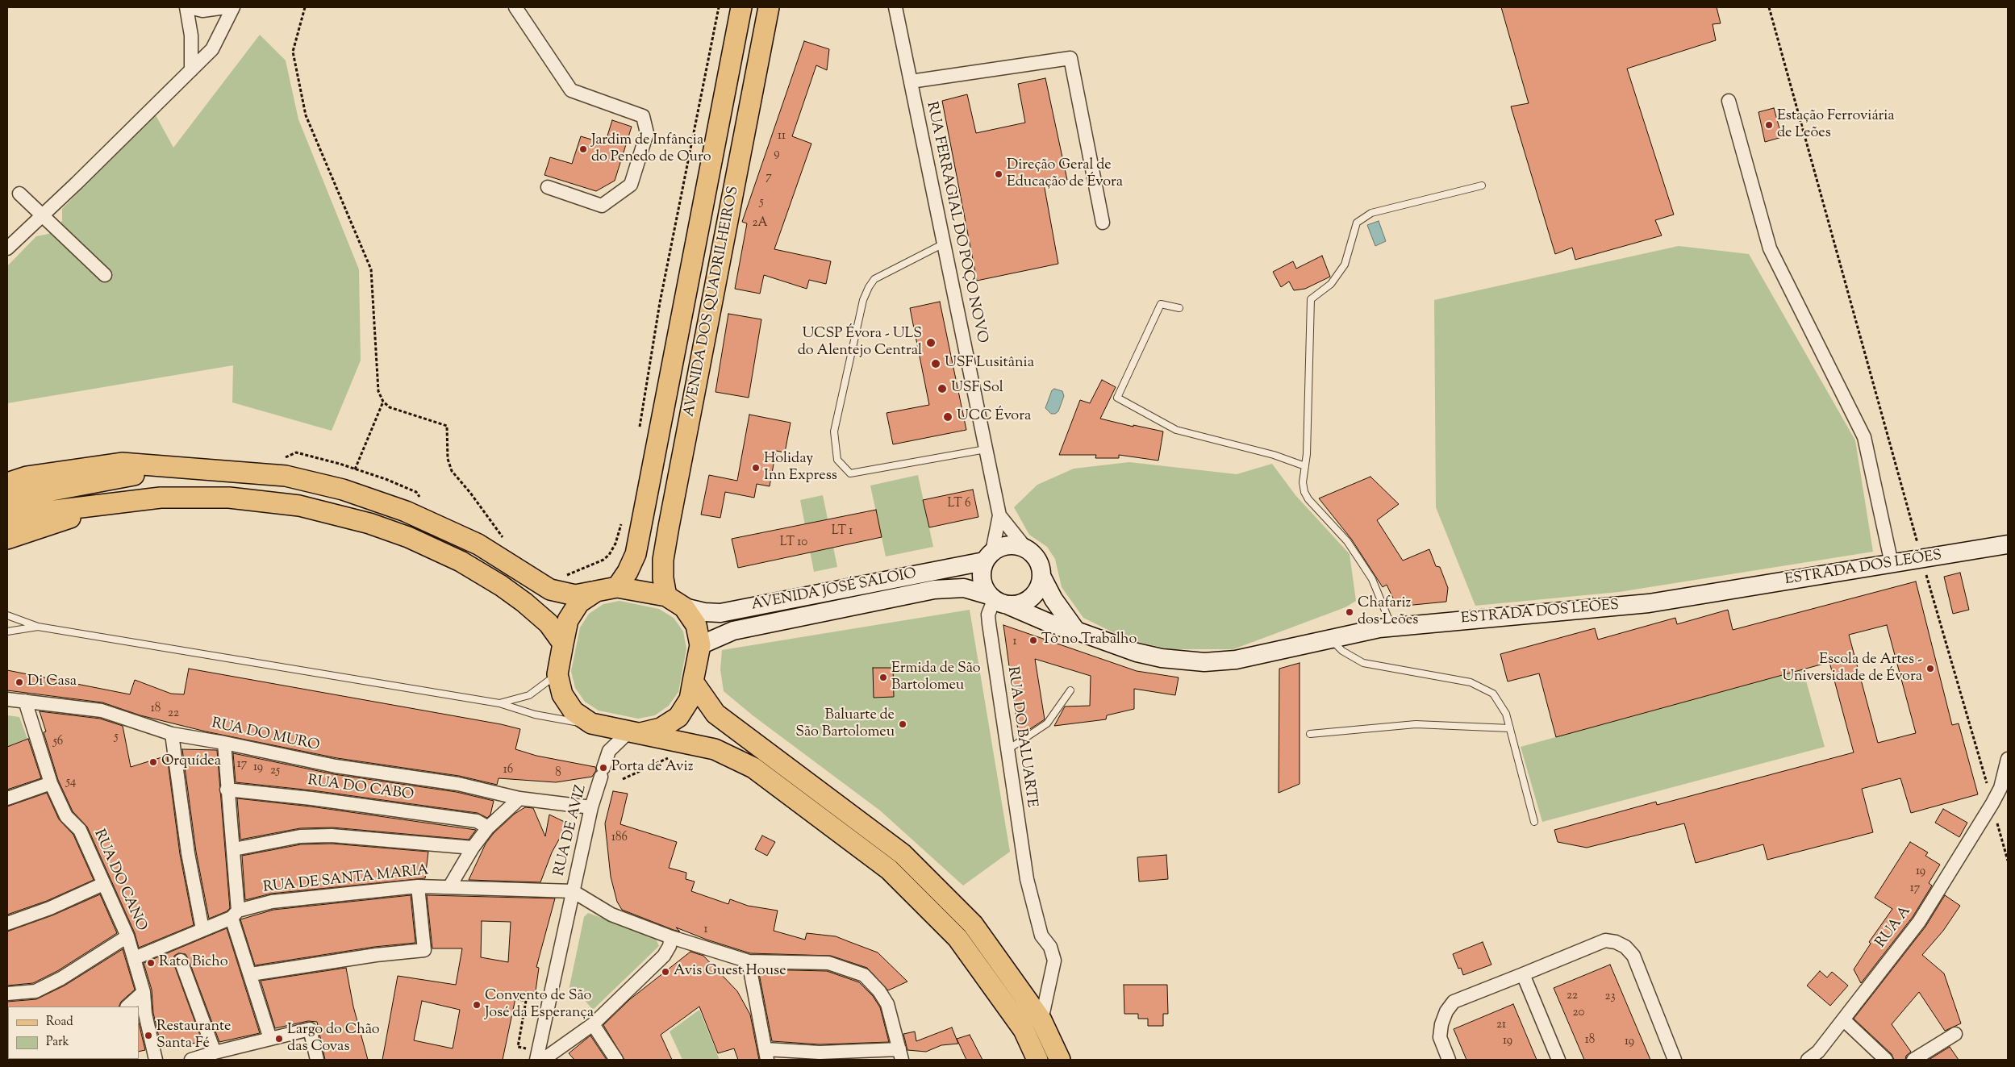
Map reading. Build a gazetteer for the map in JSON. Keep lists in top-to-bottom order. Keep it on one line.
{"streets":{"main road":["AVENIDA DOS QUADRILHEIROS","ESTRADA DOS LEÕES","AVENIDA JOSÉ SALOIO"],"street":["RUA FERRAGIAL DO POÇO NOVO","RUA DO MURO","RUA DO BALUARTE","RUA DO CABO","RUA DE AVIZ","RUA DE SANTA MARIA","RUA DO CANO","RUA A"]},"crossings":[["ESTRADA DOS LEÕES","AVENIDA JOSÉ SALOIO"],["AVENIDA JOSÉ SALOIO","RUA DO BALUARTE"],["RUA DO MURO","RUA DE AVIZ"],["RUA DO MURO","RUA DO CANO"],["RUA DE AVIZ","RUA DE SANTA MARIA"],["RUA DE SANTA MARIA","RUA DO CANO"]],"places":["Estação Ferroviária de Leões","Jardim de Infância do Penedo de Ouro","Direção Geral de Educação de Évora","UCSP Évora - ULS do Alentejo Central","USF Lusitânia","USF Sol","UCC Évora","Holiday Inn Express","Chafariz dos Leões","Tô no Trabalho","Escola de Artes - Universidade de Évora","Ermida de São Bartolomeu","Di Casa","Baluarte de São Bartolomeu","Orquídea","Porta de Aviz","Rato Bicho","Avis Guest House","Convento de São José da Esperança","Restaurante Santa Fé","Largo do Chão das Covas"],"house_numbers":["11","9","7","5","2A","LT 6","LT 1","LT 10","1","18","22","5","56","17","19","16","25","8","54","186","19","17","1","22","23","20","21","18","19","19"],"legend":["Road","Park"]}
